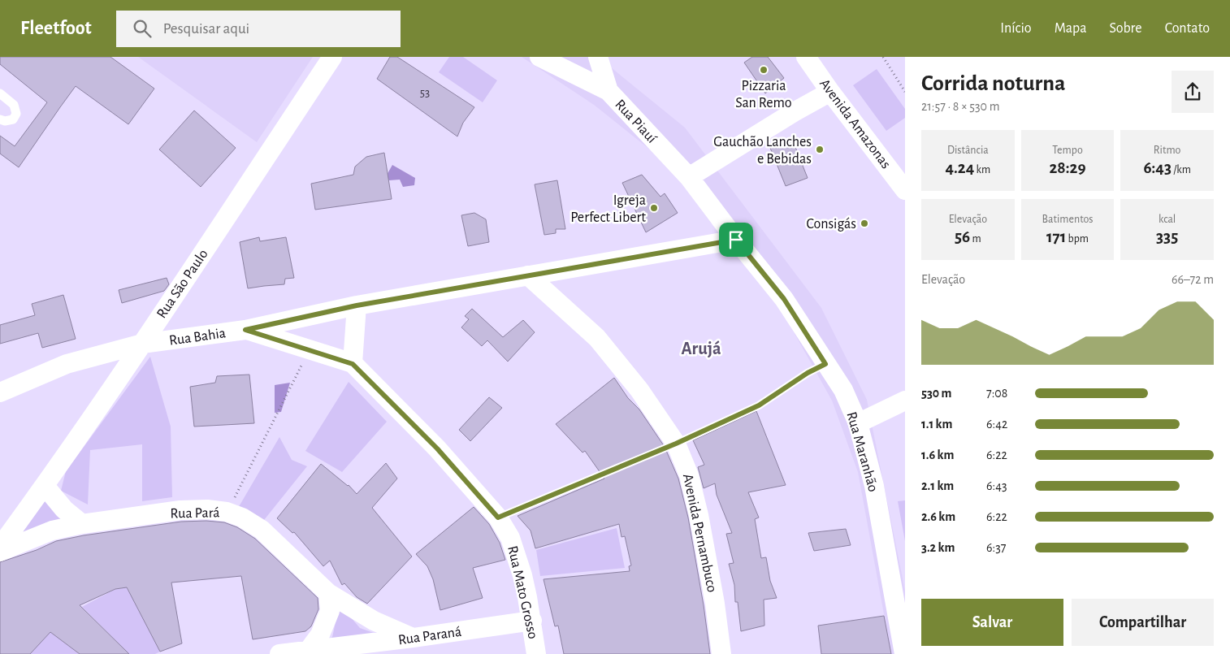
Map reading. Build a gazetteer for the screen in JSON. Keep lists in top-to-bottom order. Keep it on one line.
{"streets":{"street":["Rua Piauí","Avenida Amazonas","Rua São Paulo","Rua Bahia","Rua Maranhão","Rua Pará","Avenida Pernambuco","Rua Mato Grosso","Rua Paraná"]},"crossings":[["Rua Piauí","Rua Maranhão"],["Rua São Paulo","Rua Bahia"],["Rua Bahia","Rua Maranhão"],["Rua Bahia","Avenida Pernambuco"],["Rua Bahia","Rua Mato Grosso"],["Rua Pará","Rua Paraná"],["Rua Mato Grosso","Rua Paraná"]],"districts":["Arujá"],"places":["Pizzaria San Remo","Gauchão Lanches e Bebidas","Igreja Perfect Libert","Consigás"],"house_numbers":["53"],"page":{"header":"Fleetfoot","search":"Pesquisar aqui","nav":["Início","Mapa","Sobre","Contato"],"heading":["Corrida noturna","21:57 · 8 × 530 m"],"stats":[["Distância","4.24 km"],["Tempo","28:29"],["Ritmo","6:43 /km"],["Elevação","56 m"],["Batimentos","171 bpm"],["kcal","335"]],"chart":["Elevação","66–72 m"],"list":[{"name":"530 m","note":"7:08"},{"name":"1.1 km","note":"6:42"},{"name":"1.6 km","note":"6:22"},{"name":"2.1 km","note":"6:43"},{"name":"2.6 km","note":"6:22"},{"name":"3.2 km","note":"6:37"}],"buttons":["Salvar","Compartilhar"]}}
